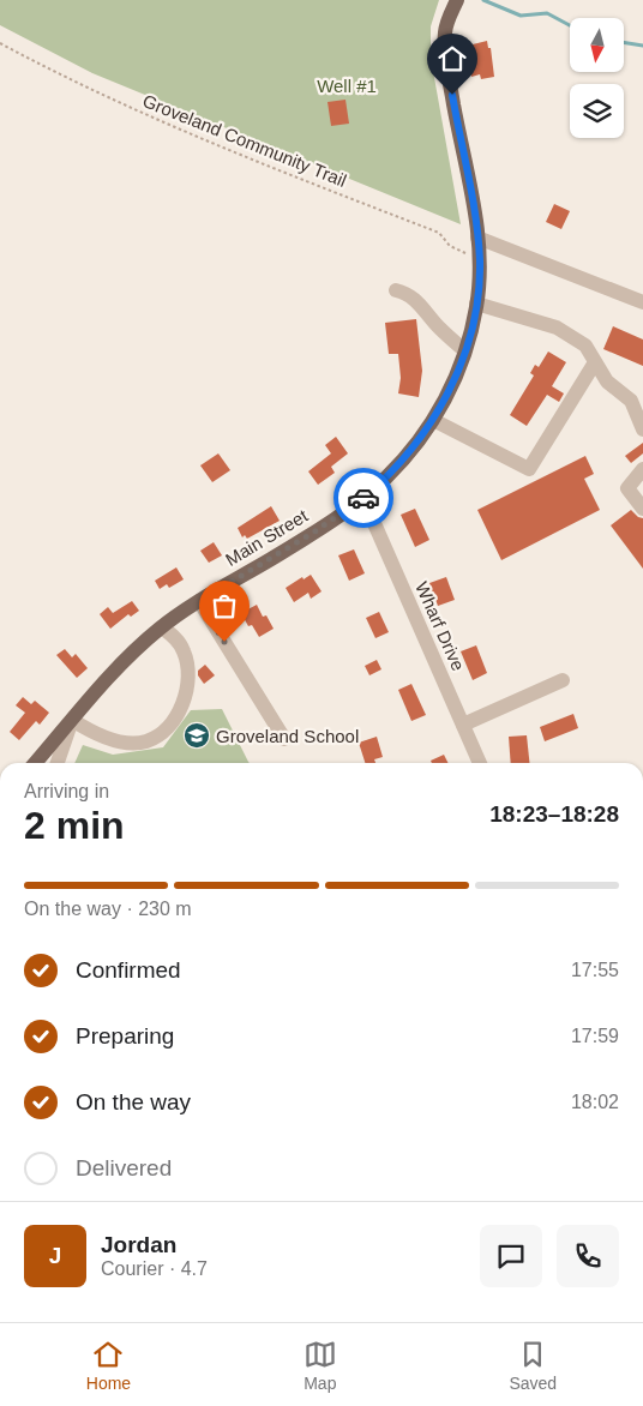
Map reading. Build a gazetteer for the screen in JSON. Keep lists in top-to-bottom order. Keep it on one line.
{"streets":{"main road":["Main Street"],"street":["Wharf Drive"],"path":["Groveland Community Trail"]},"crossings":[["Groveland Community Trail","Main Street"],["Main Street","Wharf Drive"]],"parks":["Well #1"],"places":{"school or university":["Groveland School"]},"north":"bottom","page":{"heading":["2 min","Arriving in","18:23–18:28"],"panel":["Jordan","Courier · 4.7"],"bar":"On the way · 230 m","list":[["Confirmed","17:55"],["Preparing","17:59"],["On the way","18:02"],"Delivered"],"round":"J","tabs":["Home","Map","Saved"]}}
